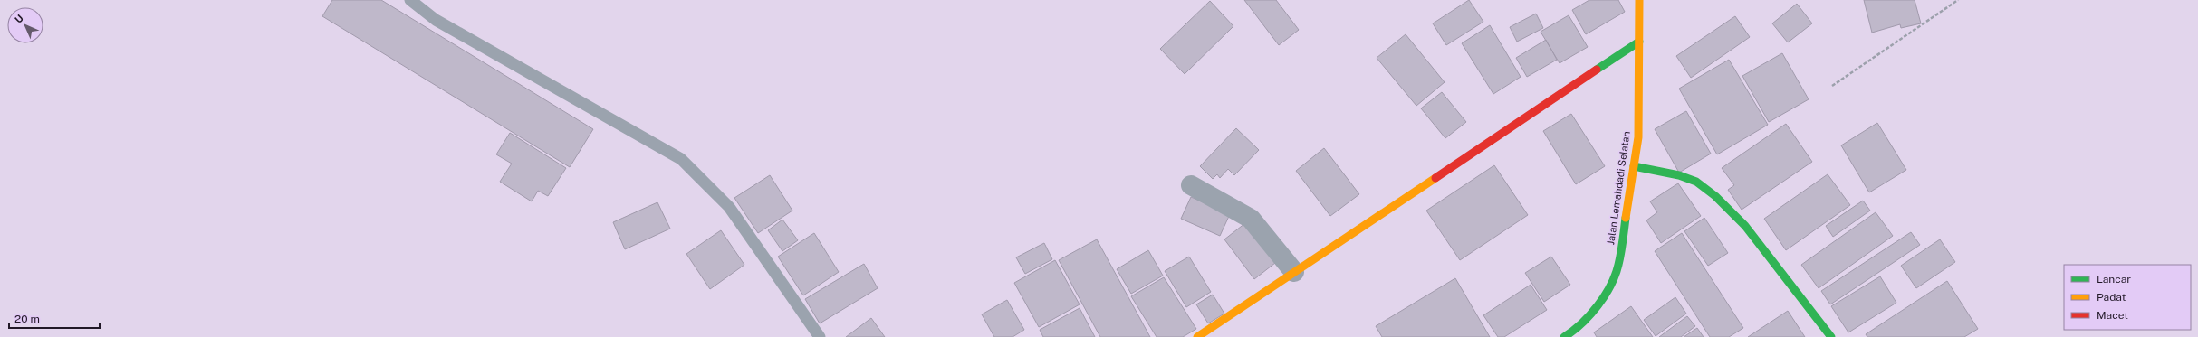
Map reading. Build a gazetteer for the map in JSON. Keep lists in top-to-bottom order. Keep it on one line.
{"streets":{"street":["Jalan Lemahdadi Selatan"]},"legend":["Lancar","Padat","Macet"],"scale_bar":"20 m","north":"top left"}
